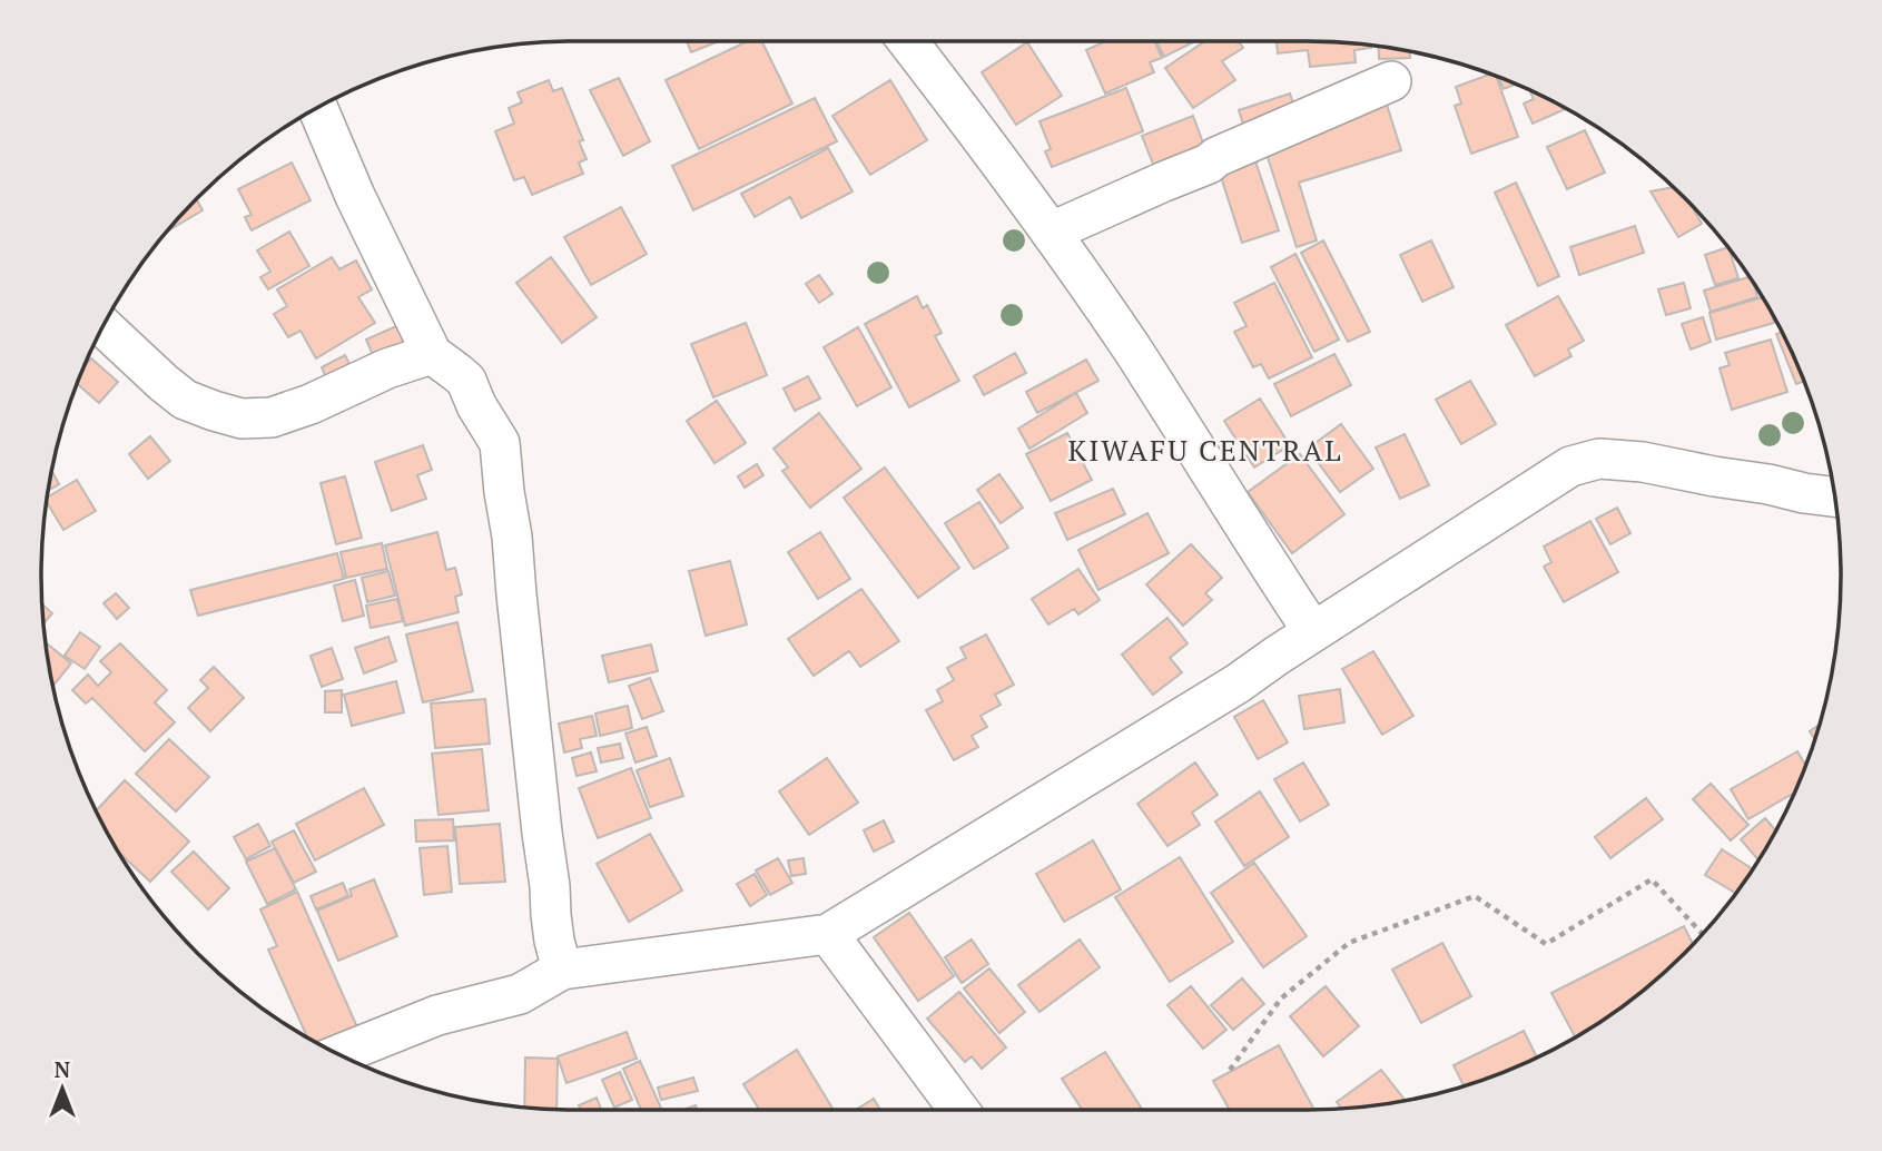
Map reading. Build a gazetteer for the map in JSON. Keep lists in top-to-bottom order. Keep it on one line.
{"districts":["KIWAFU CENTRAL"],"north":"top"}
